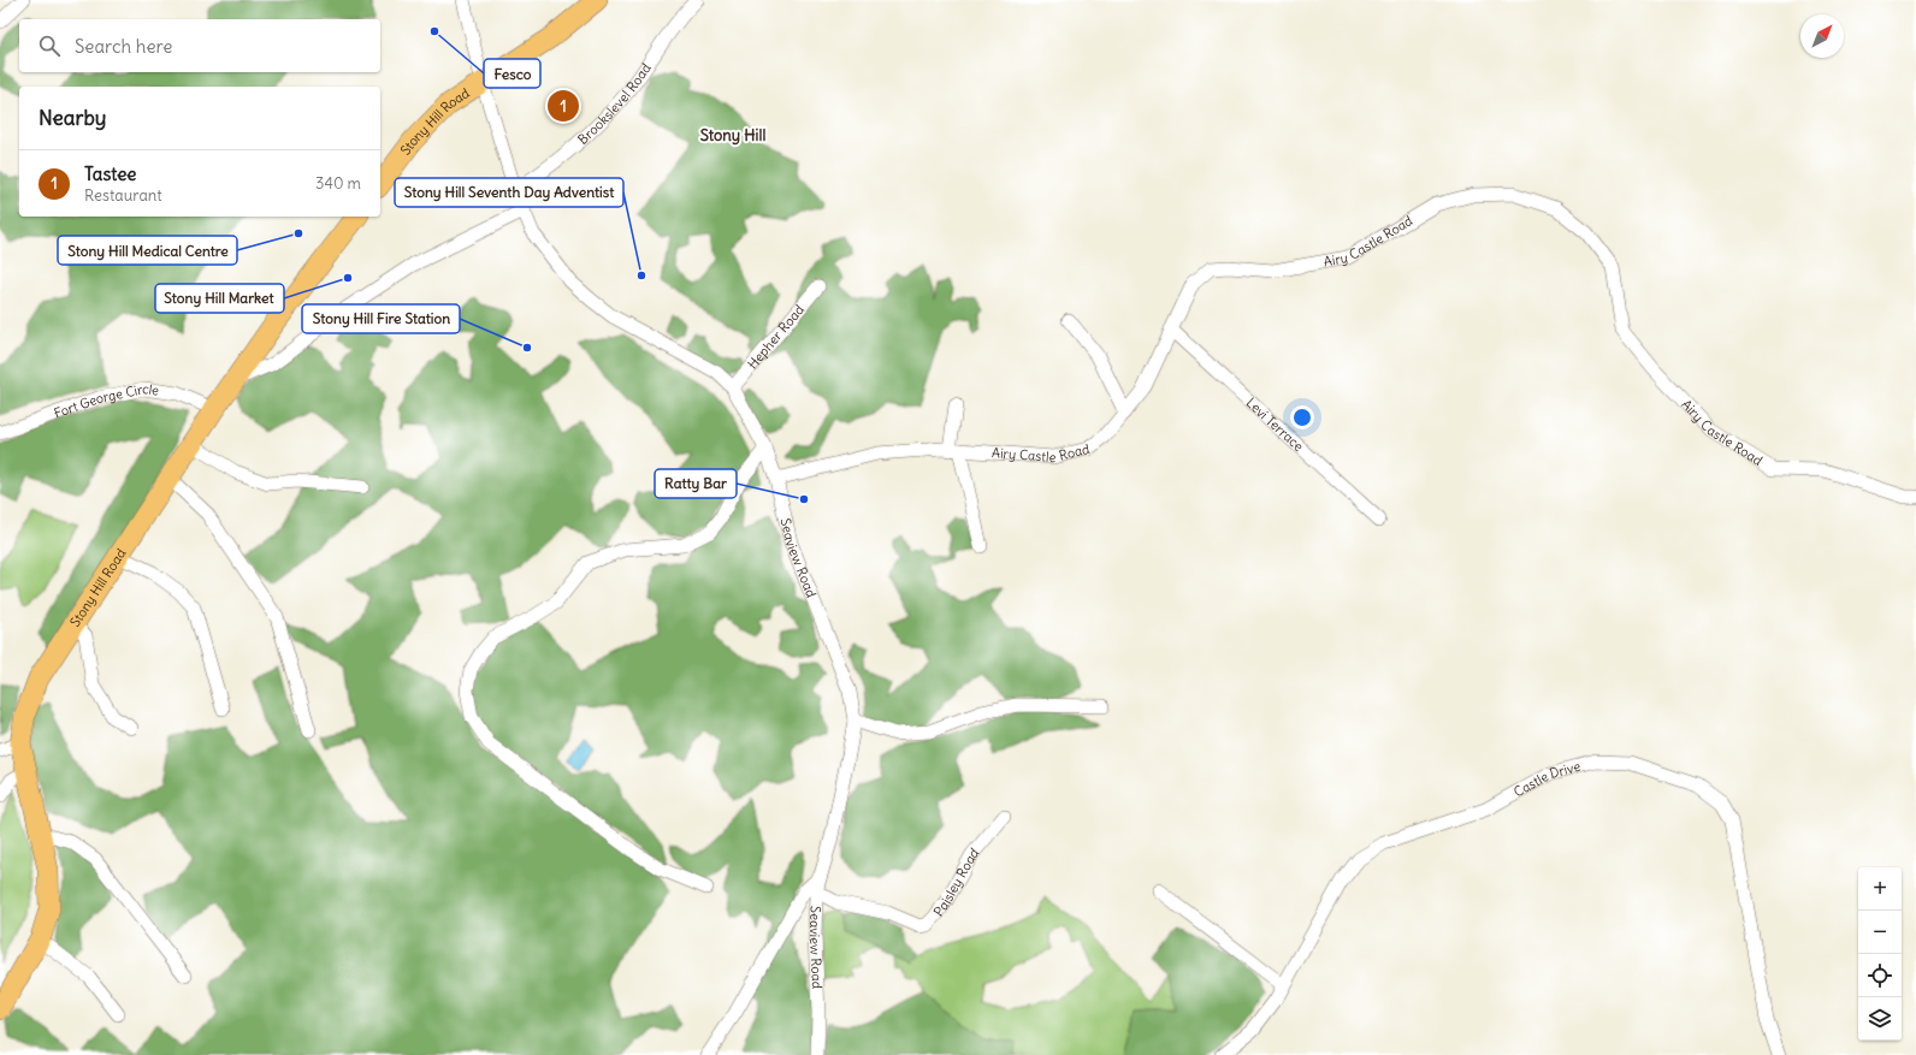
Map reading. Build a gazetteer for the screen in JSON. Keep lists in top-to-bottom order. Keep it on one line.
{"streets":{"main road":["Stony Hill Road"],"street":["Brookslevel Road","Airy Castle Road","Hepher Road","Fort George Circle","Levi Terrace","Seaview Road","Castle Drive","Paisley Road"]},"crossings":[["Brookslevel Road","Seaview Road"],["Stony Hill Road","Fort George Circle"],["Stony Hill Road","Seaview Road"],["Airy Castle Road","Levi Terrace"],["Airy Castle Road","Seaview Road"],["Hepher Road","Seaview Road"],["Seaview Road","Paisley Road"]],"districts":["Stony Hill"],"places":["Fesco","Stony Hill Medical Centre","Stony Hill Seventh Day Adventist","Stony Hill Market","Stony Hill Fire Station","Ratty Bar"],"north":"top right","page":{"search":"Search here","heading":"Nearby","pins":"1","list":[{"mark":"1","name":"Tastee","note":"Restaurant","value":"340 m"}],"map_buttons":["+","−"]}}
